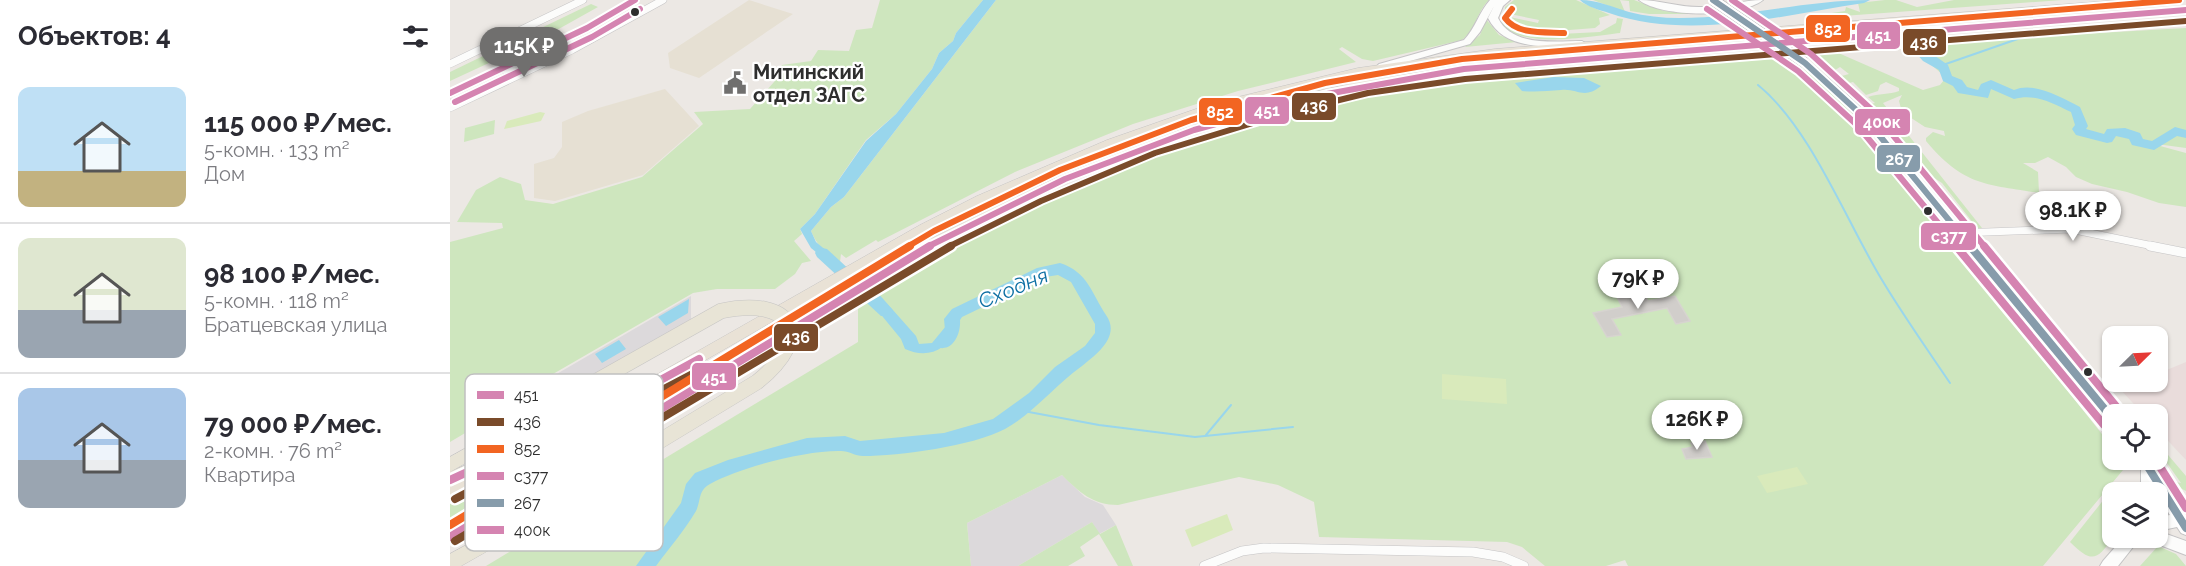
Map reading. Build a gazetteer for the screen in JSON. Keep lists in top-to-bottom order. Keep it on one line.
{"water":["Сходня"],"places":{"public building":["Митинский отдел ЗАГС"]},"lines":["transit line 451","transit line 852","transit line 267","transit line 400к","transit line с377","transit line 436"],"legend":["451","436","852","с377","267","400к"],"north":"top right","page":{"heading":"Объектов: 4","price":["115K ₽","98.1K ₽","79K ₽","126K ₽"],"list":[{"name":"115 000 ₽/мес.","note":"5-комн. · 133 m² · Дом"},{"name":"98 100 ₽/мес.","note":"5-комн. · 118 m² · Братцевская улица"},{"name":"79 000 ₽/мес.","note":"2-комн. · 76 m² · Квартира"}]}}
